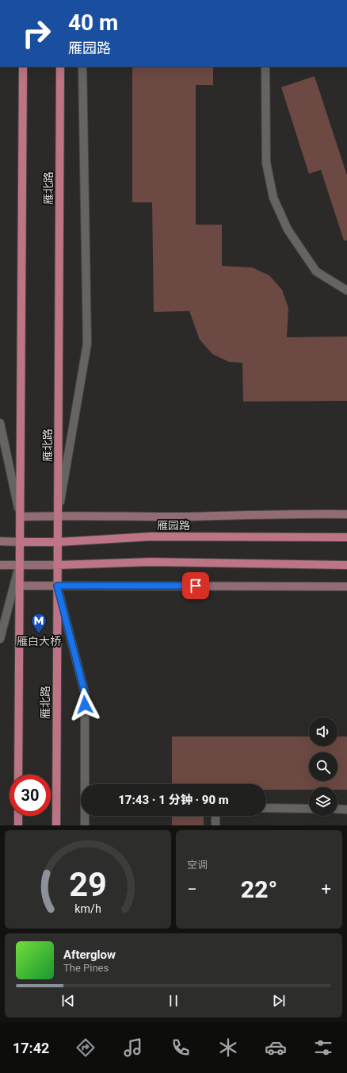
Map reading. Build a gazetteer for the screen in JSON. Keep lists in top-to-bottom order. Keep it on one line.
{"streets":{"main road":["雁北路","雁园路"]},"crossings":[["雁北路","雁园路"]],"places":{"metro station":["雁白大桥"]},"page":{"turn":["40 m","雁园路"],"limit":"30","trip":"17:43 · 1 分钟 · 90 m","tile":"空调","heat":["−","22°","+"],"song":["Afterglow","The Pines"],"tabs":"17:42","gauge":["29","km/h"]}}
